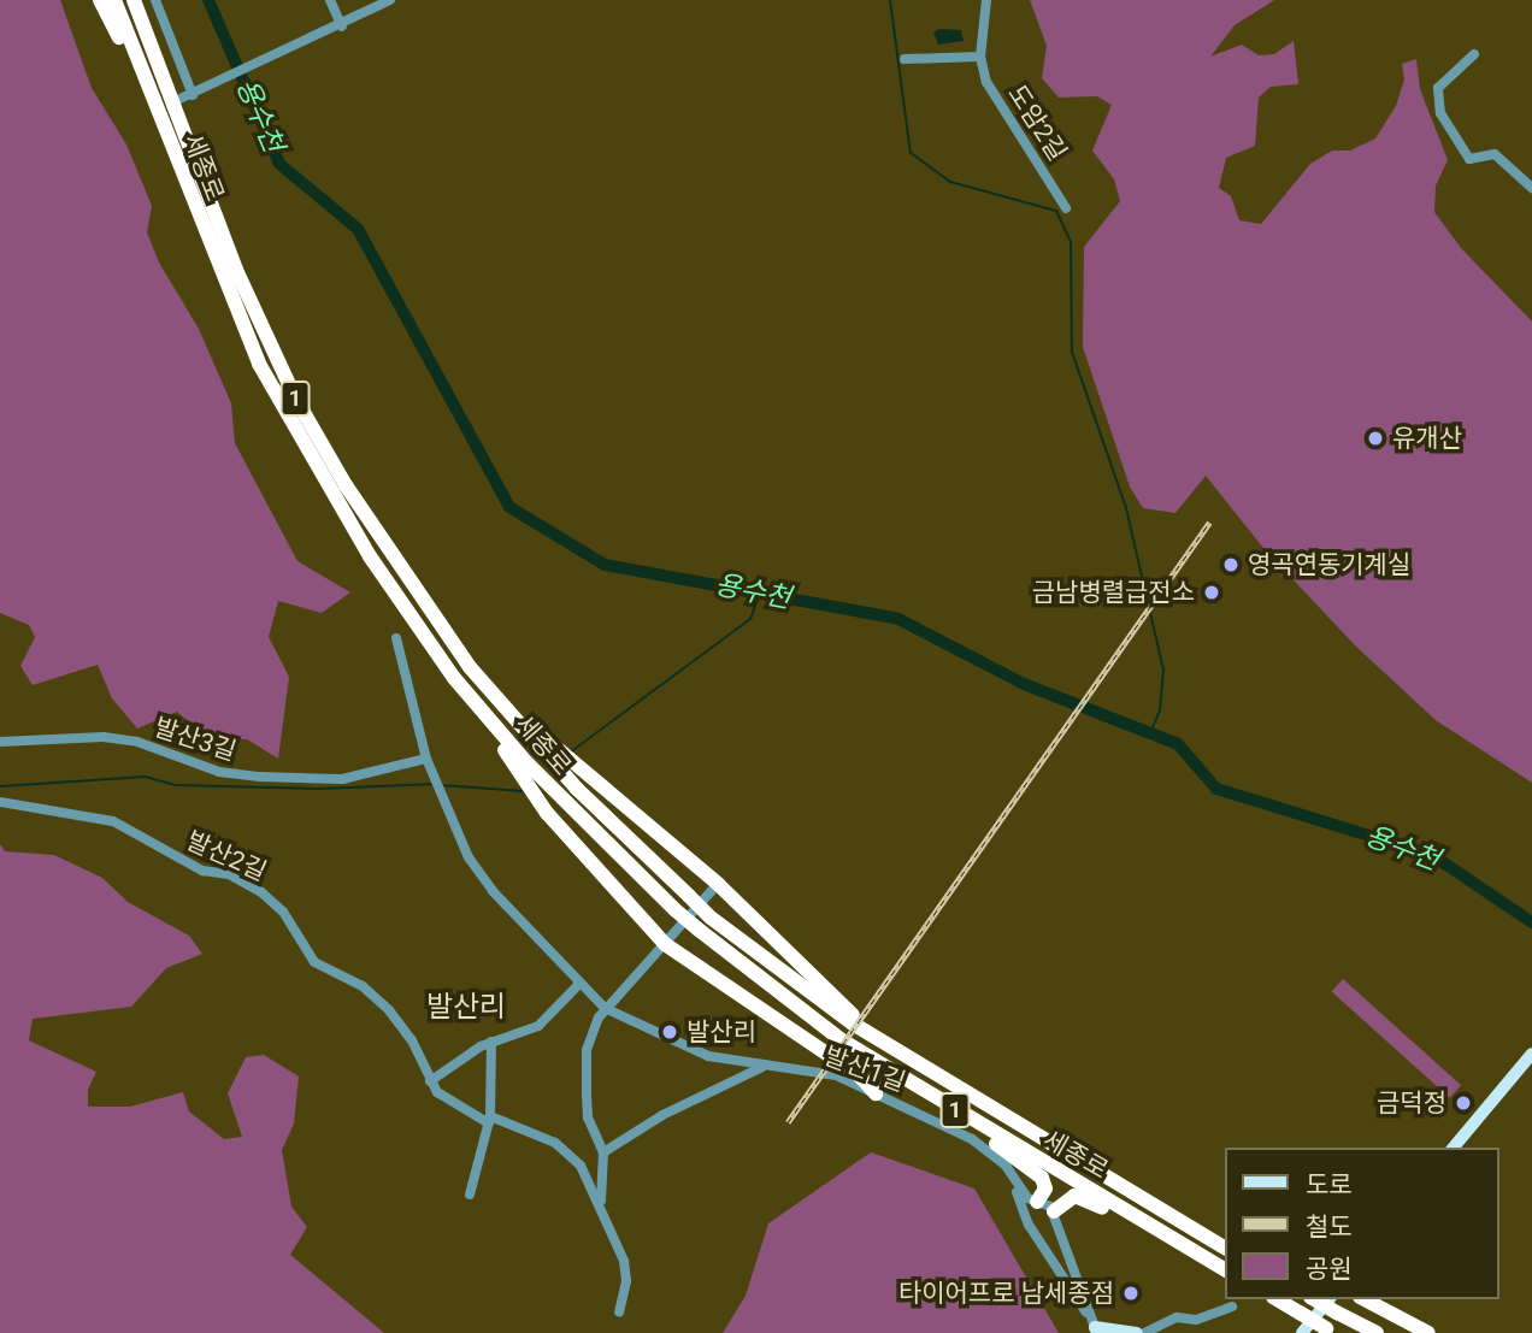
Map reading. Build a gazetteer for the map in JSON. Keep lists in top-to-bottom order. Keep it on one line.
{"streets":{"highway":["세종로","1"],"street":["도암2길","발산3길","발산2길","발산1길"]},"crossings":[["발산3길","발산1길"],["발산2길","발산1길"]],"districts":["발산리"],"water":["용수천"],"places":["유개산","영곡연동기계실","금남병렬급전소","발산리","금덕정","타이어프로 남세종점"],"legend":["도로","철도","공원"]}
